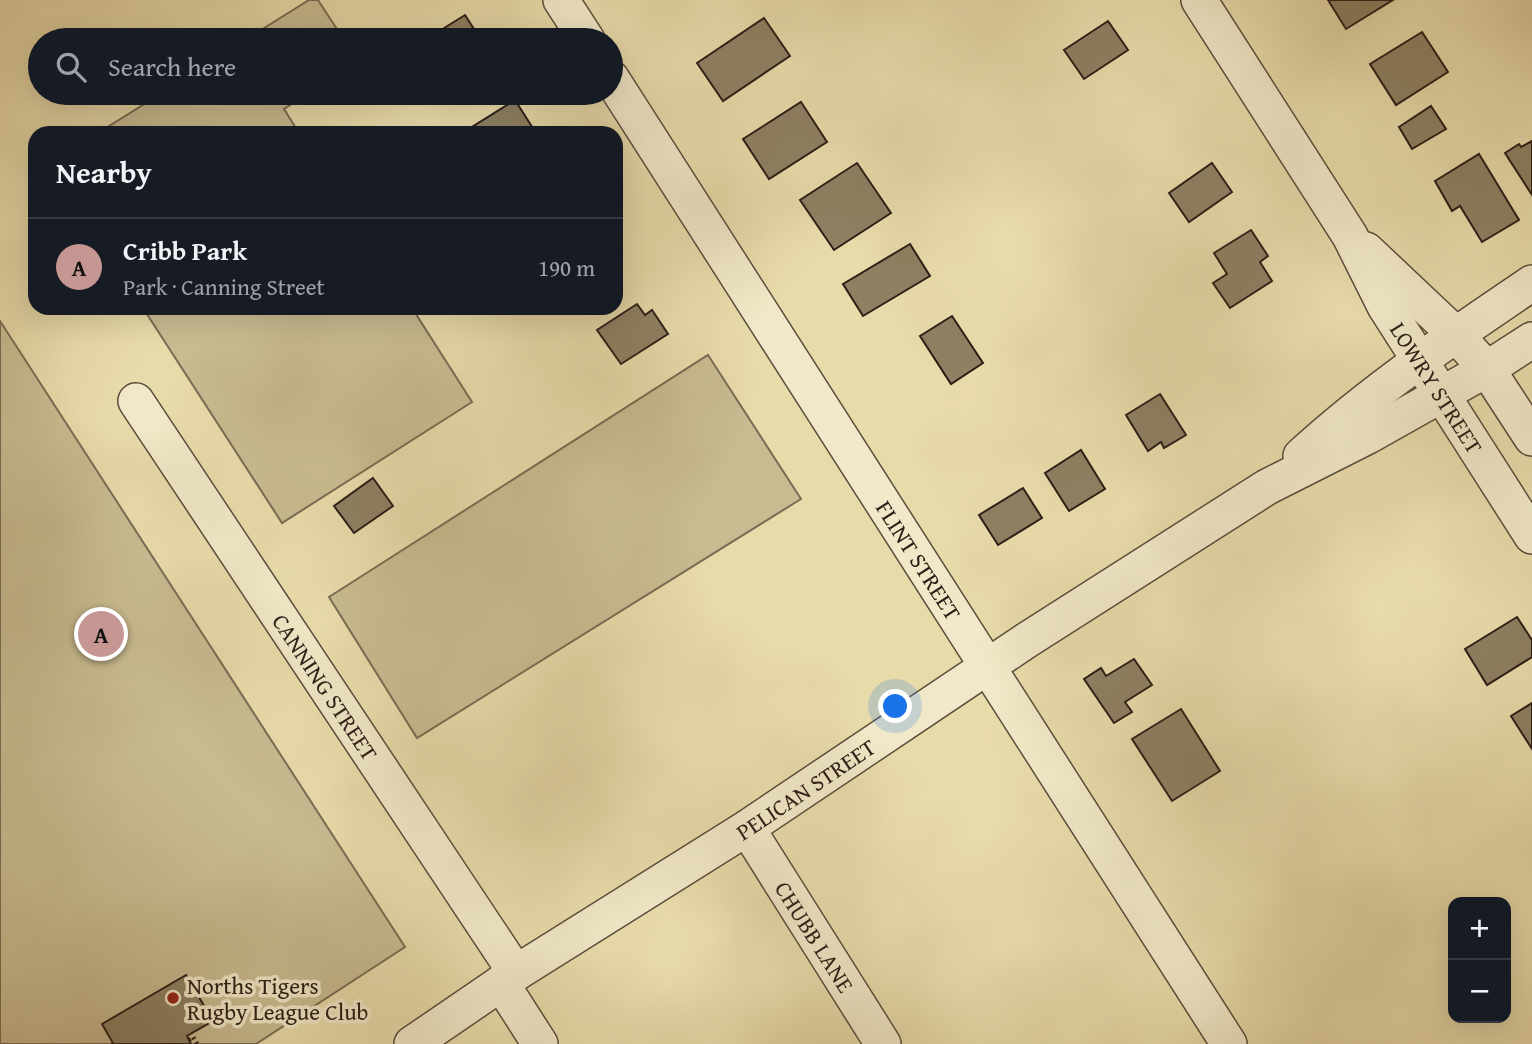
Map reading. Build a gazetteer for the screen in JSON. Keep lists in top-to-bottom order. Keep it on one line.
{"streets":{"street":["LOWRY STREET","FLINT STREET","CANNING STREET","PELICAN STREET","CHUBB LANE"]},"crossings":[["LOWRY STREET","PELICAN STREET"],["FLINT STREET","PELICAN STREET"],["CANNING STREET","PELICAN STREET"],["PELICAN STREET","CHUBB LANE"]],"places":["Norths Tigers Rugby League Club"],"page":{"search":"Search here","heading":"Nearby","list":[{"mark":"A","name":"Cribb Park","note":"Park · Canning Street","value":"190 m"}],"pins":"A","map_buttons":["+","−"]}}
